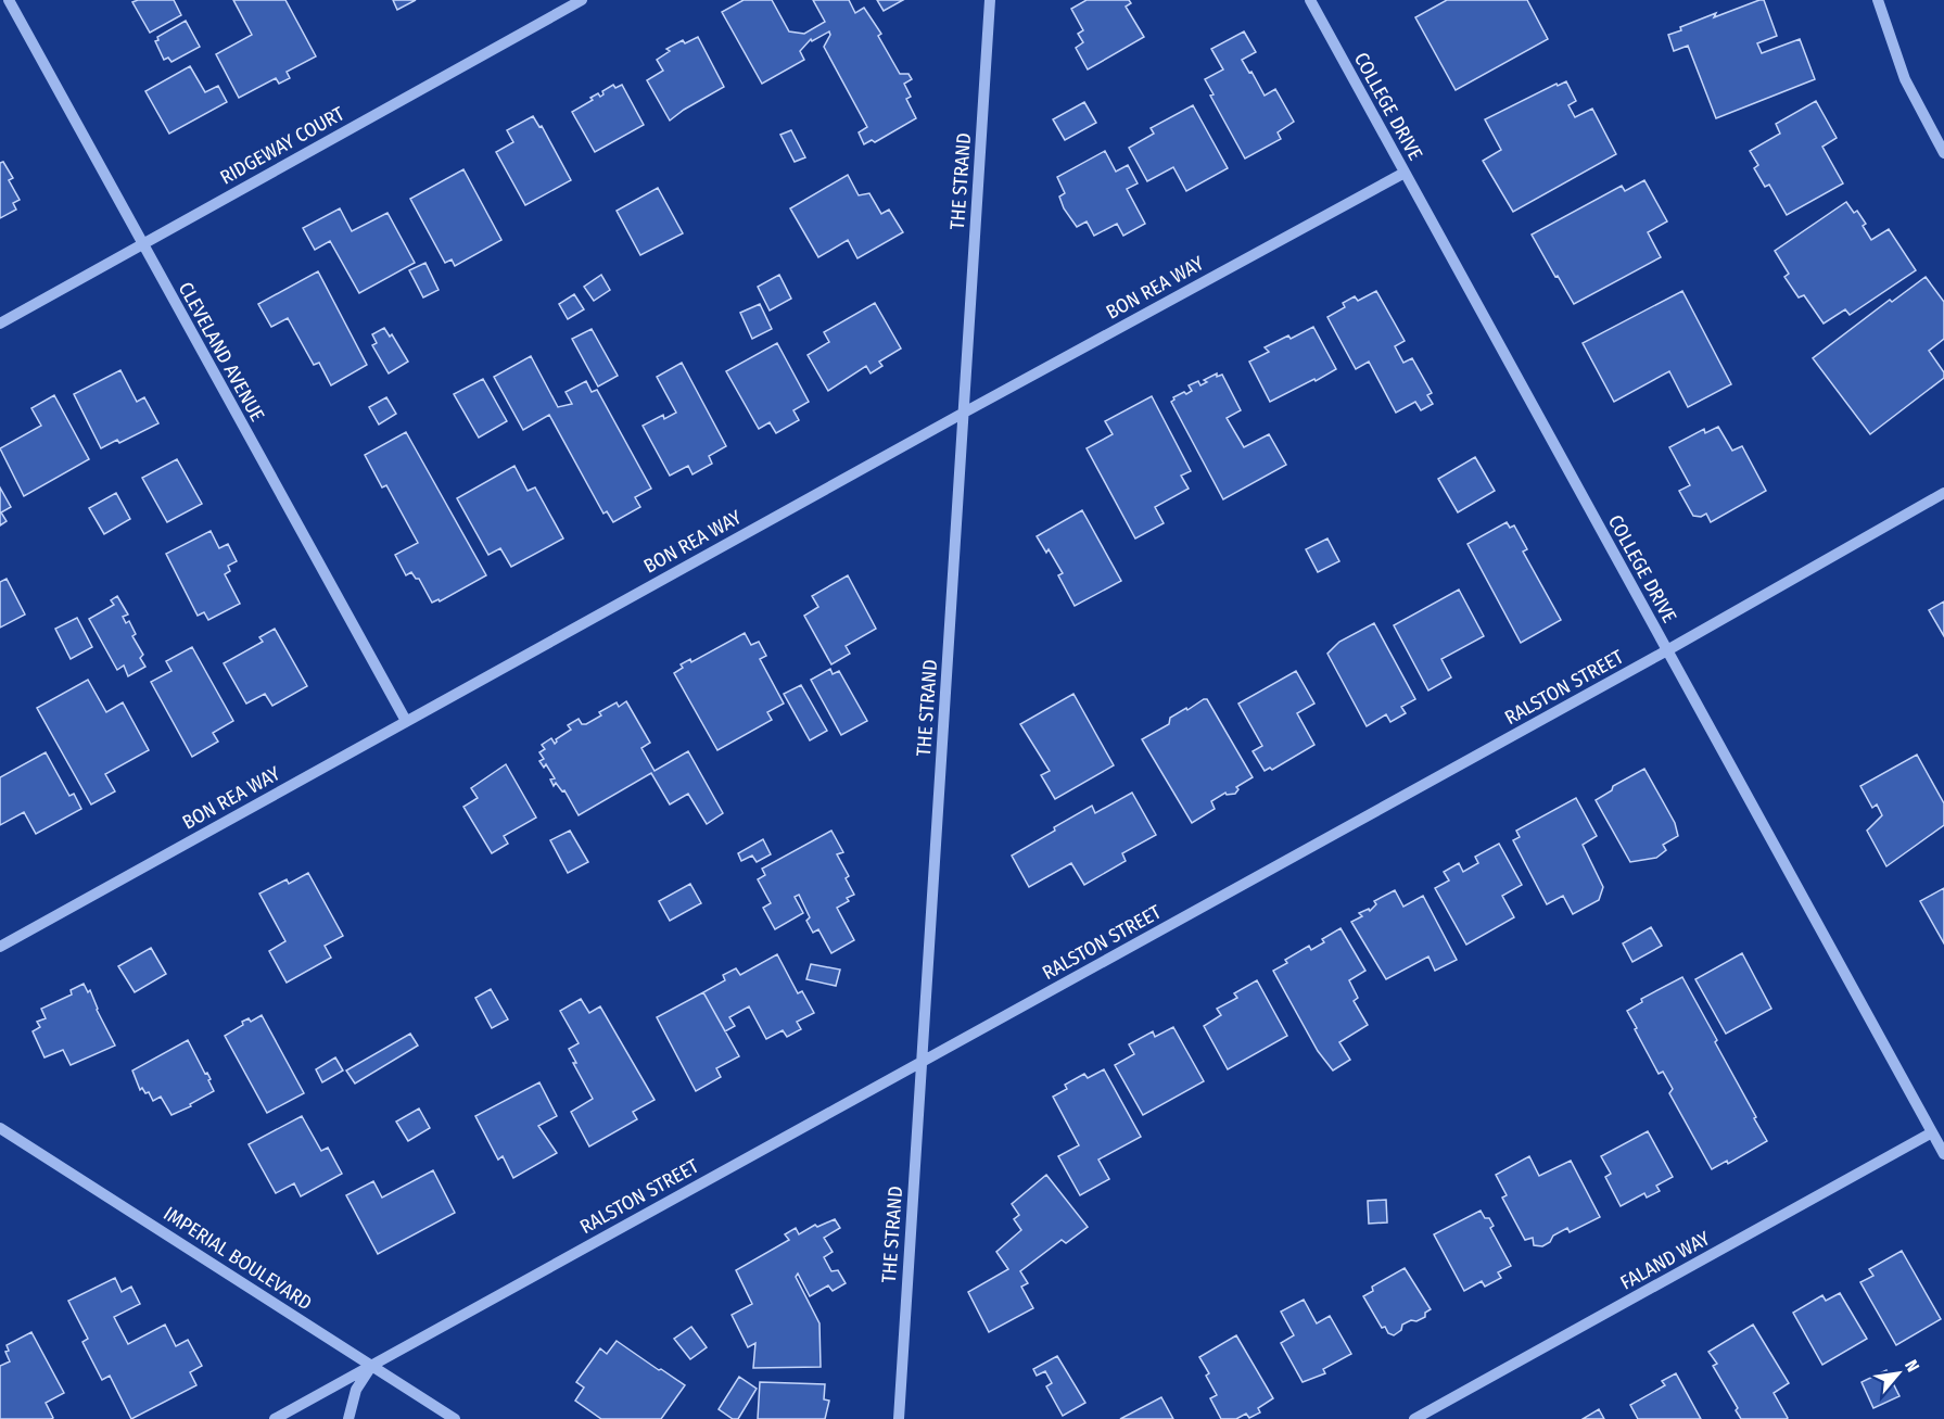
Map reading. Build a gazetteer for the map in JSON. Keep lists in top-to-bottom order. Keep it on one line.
{"streets":{"street":["COLLEGE DRIVE","RIDGEWAY COURT","THE STRAND","BON REA WAY","CLEVELAND AVENUE","RALSTON STREET","IMPERIAL BOULEVARD","FALAND WAY"]},"crossings":[["COLLEGE DRIVE","BON REA WAY"],["COLLEGE DRIVE","RALSTON STREET"],["COLLEGE DRIVE","FALAND WAY"],["RIDGEWAY COURT","CLEVELAND AVENUE"],["THE STRAND","BON REA WAY"],["THE STRAND","RALSTON STREET"],["BON REA WAY","CLEVELAND AVENUE"],["RALSTON STREET","IMPERIAL BOULEVARD"]],"north":"top right"}
